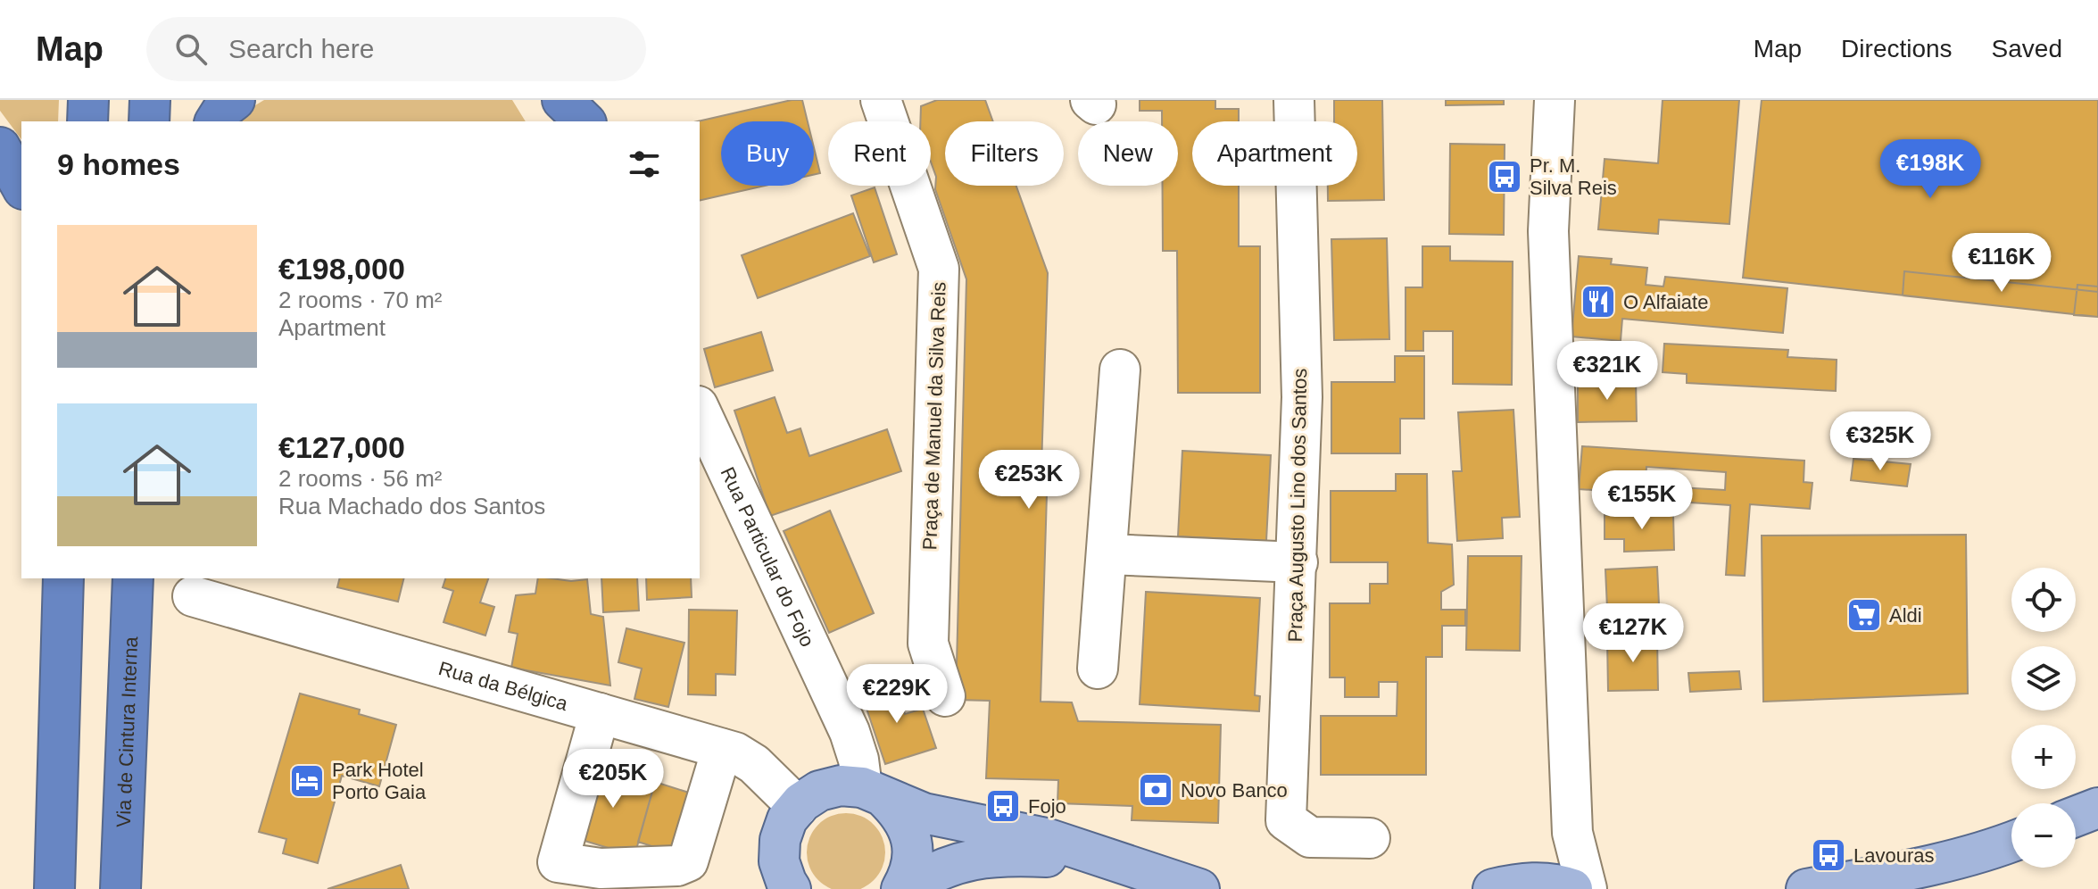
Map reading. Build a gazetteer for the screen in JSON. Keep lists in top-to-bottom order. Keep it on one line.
{"streets":{"highway":["Via de Cintura Interna"],"street":["Praça de Manuel da Silva Reis","Praça Augusto Lino dos Santos","Rua Particular do Fojo","Rua da Bélgica"]},"places":{"bus stop":["Pr. M. Silva Reis","Fojo","Lavouras"],"restaurant":["O Alfaiate"],"supermarket":["Aldi"],"hotel":["Park Hotel Porto Gaia"],"bank":["Novo Banco"]},"page":{"header":"Map","search":"Search here","nav":["Map","Directions","Saved"],"chip":["Buy","Rent","Filters","New","Apartment"],"heading":"9 homes","price":["€198K","€116K","€321K","€325K","€253K","€155K","€127K","€229K","€205K"],"list":[{"name":"€198,000","note":"2 rooms · 70 m² · Apartment"},{"name":"€127,000","note":"2 rooms · 56 m² · Rua Machado dos Santos"}],"map_buttons":["+","−"]}}
